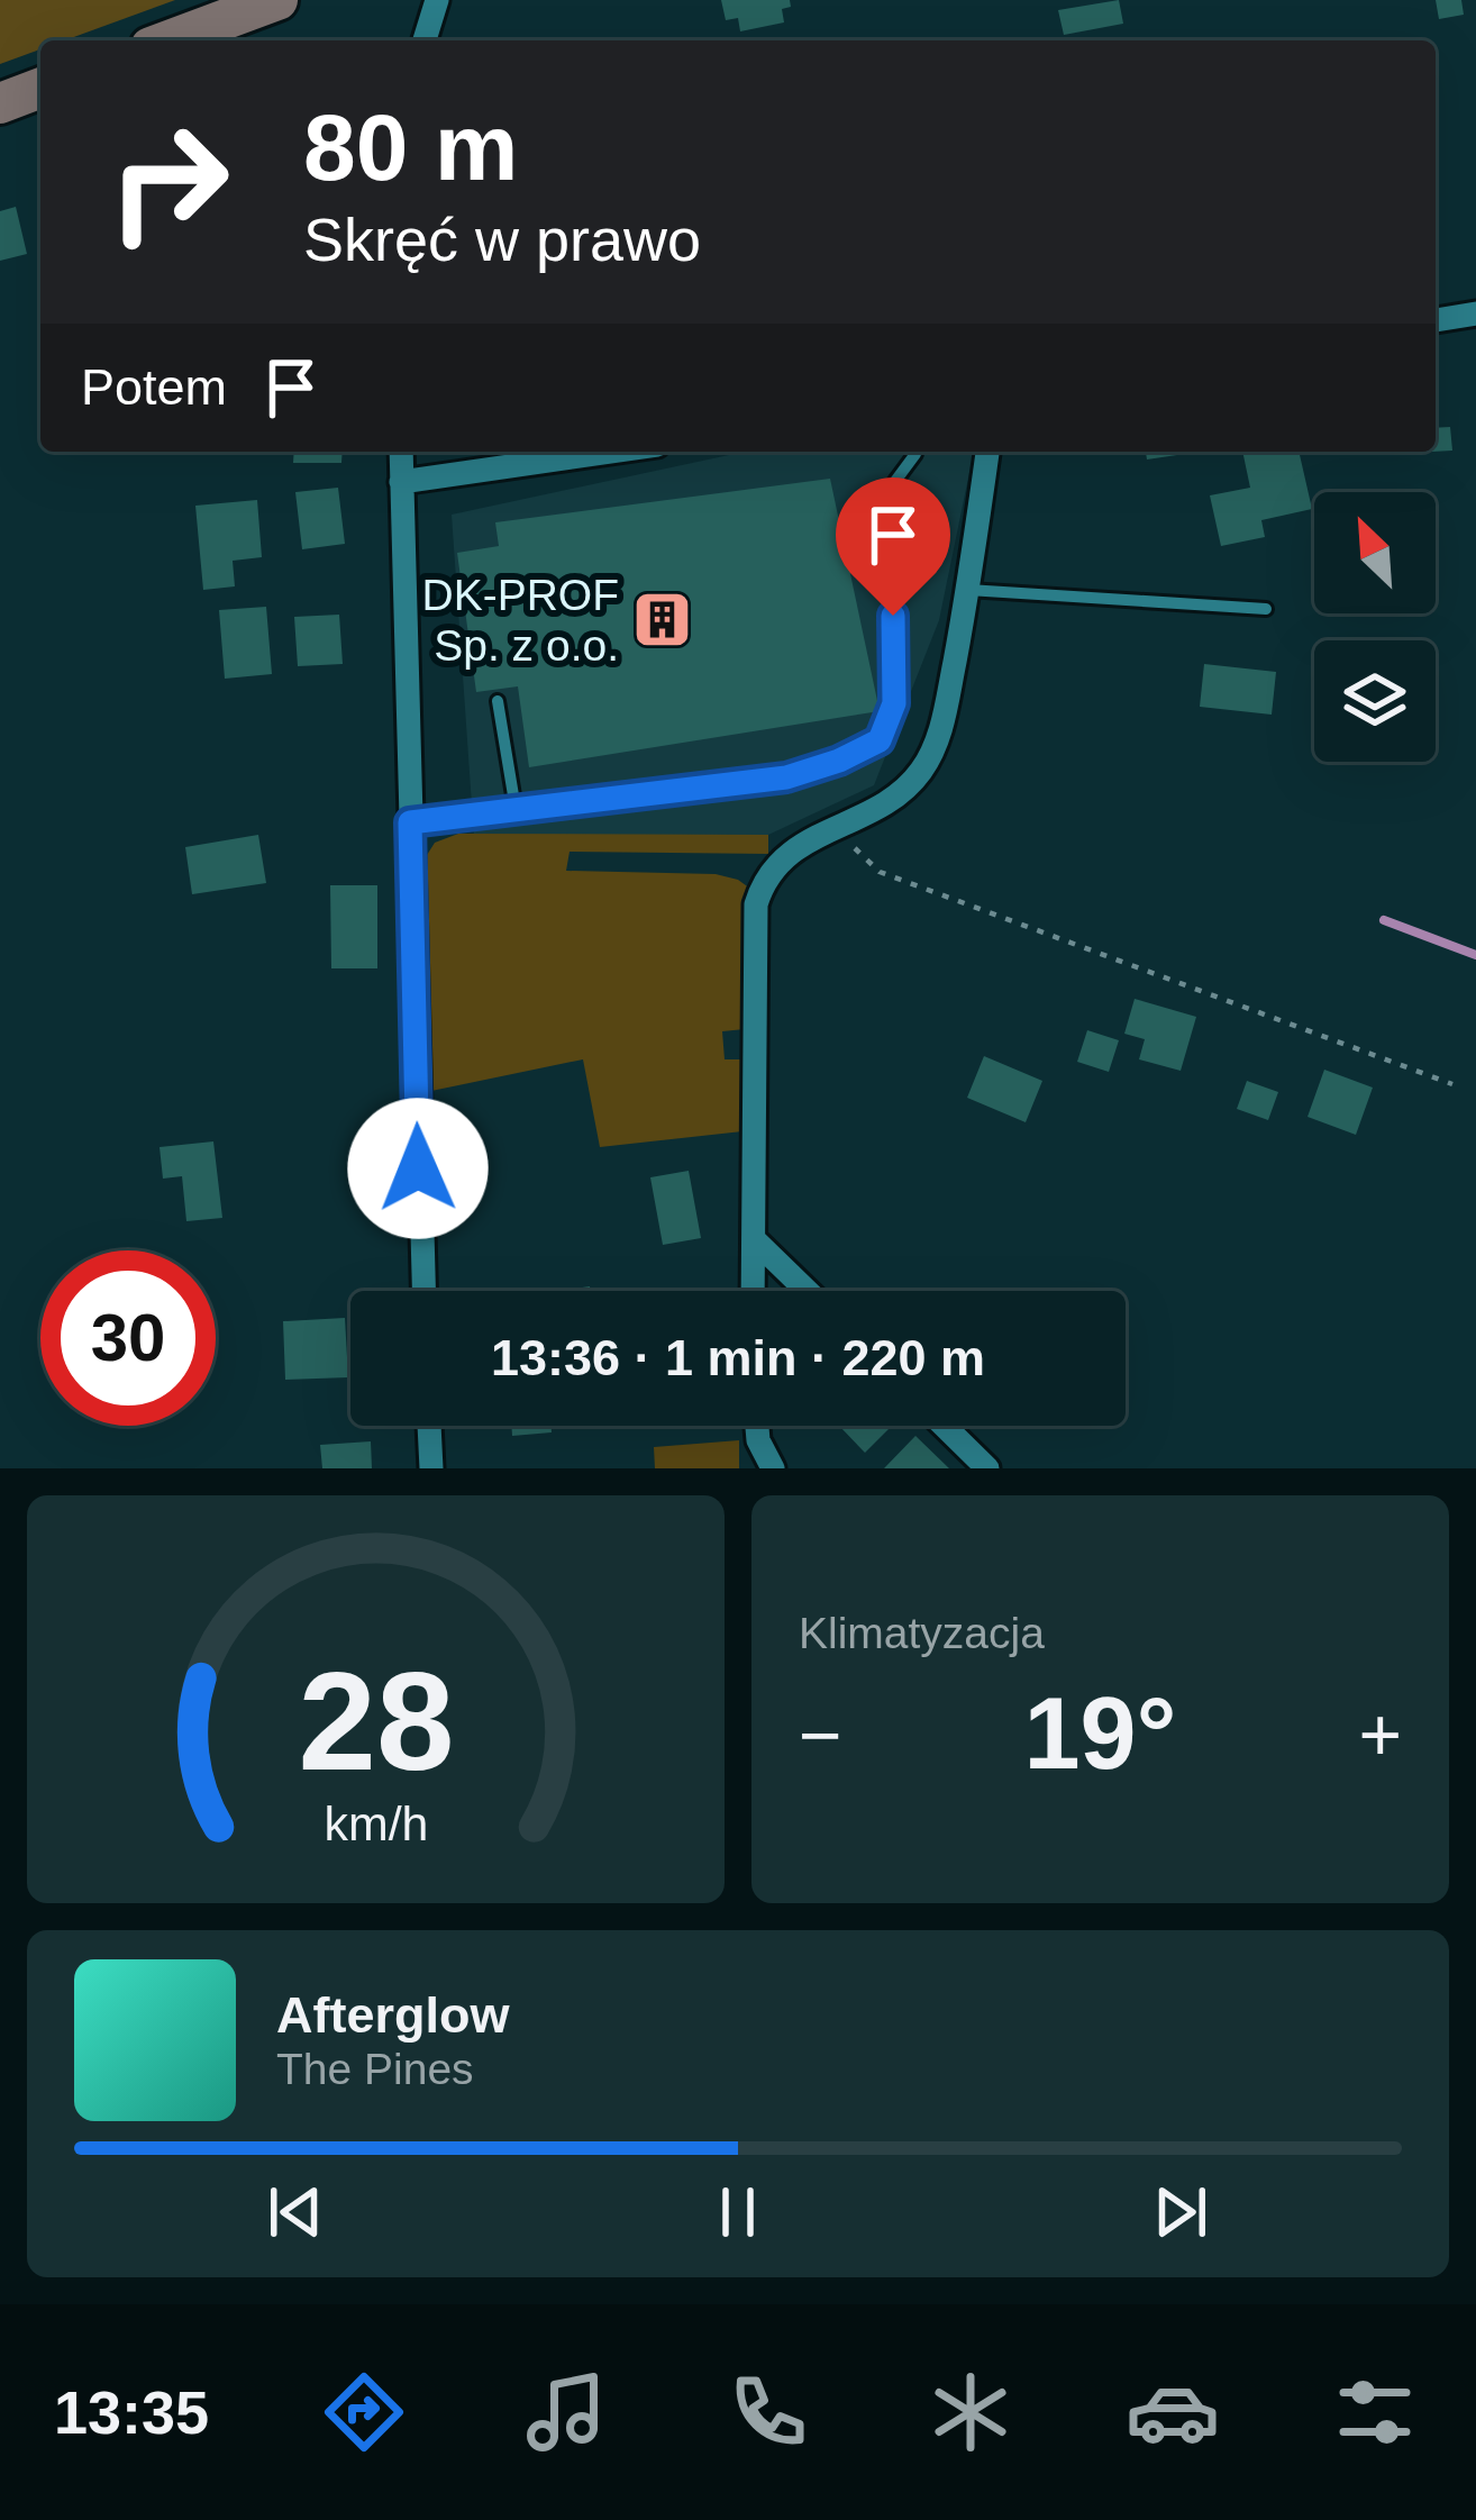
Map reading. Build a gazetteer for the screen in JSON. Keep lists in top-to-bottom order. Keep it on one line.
{"places":{"building":["DK-PROF Sp. z o.o."]},"north":"top left","page":{"turn":["80 m","Skręć w prawo"],"then":"Potem","limit":"30","trip":"13:36 · 1 min · 220 m","tile":"Klimatyzacja","heat":["−","19°","+"],"song":["Afterglow","The Pines"],"tabs":"13:35","gauge":["28","km/h"]}}
